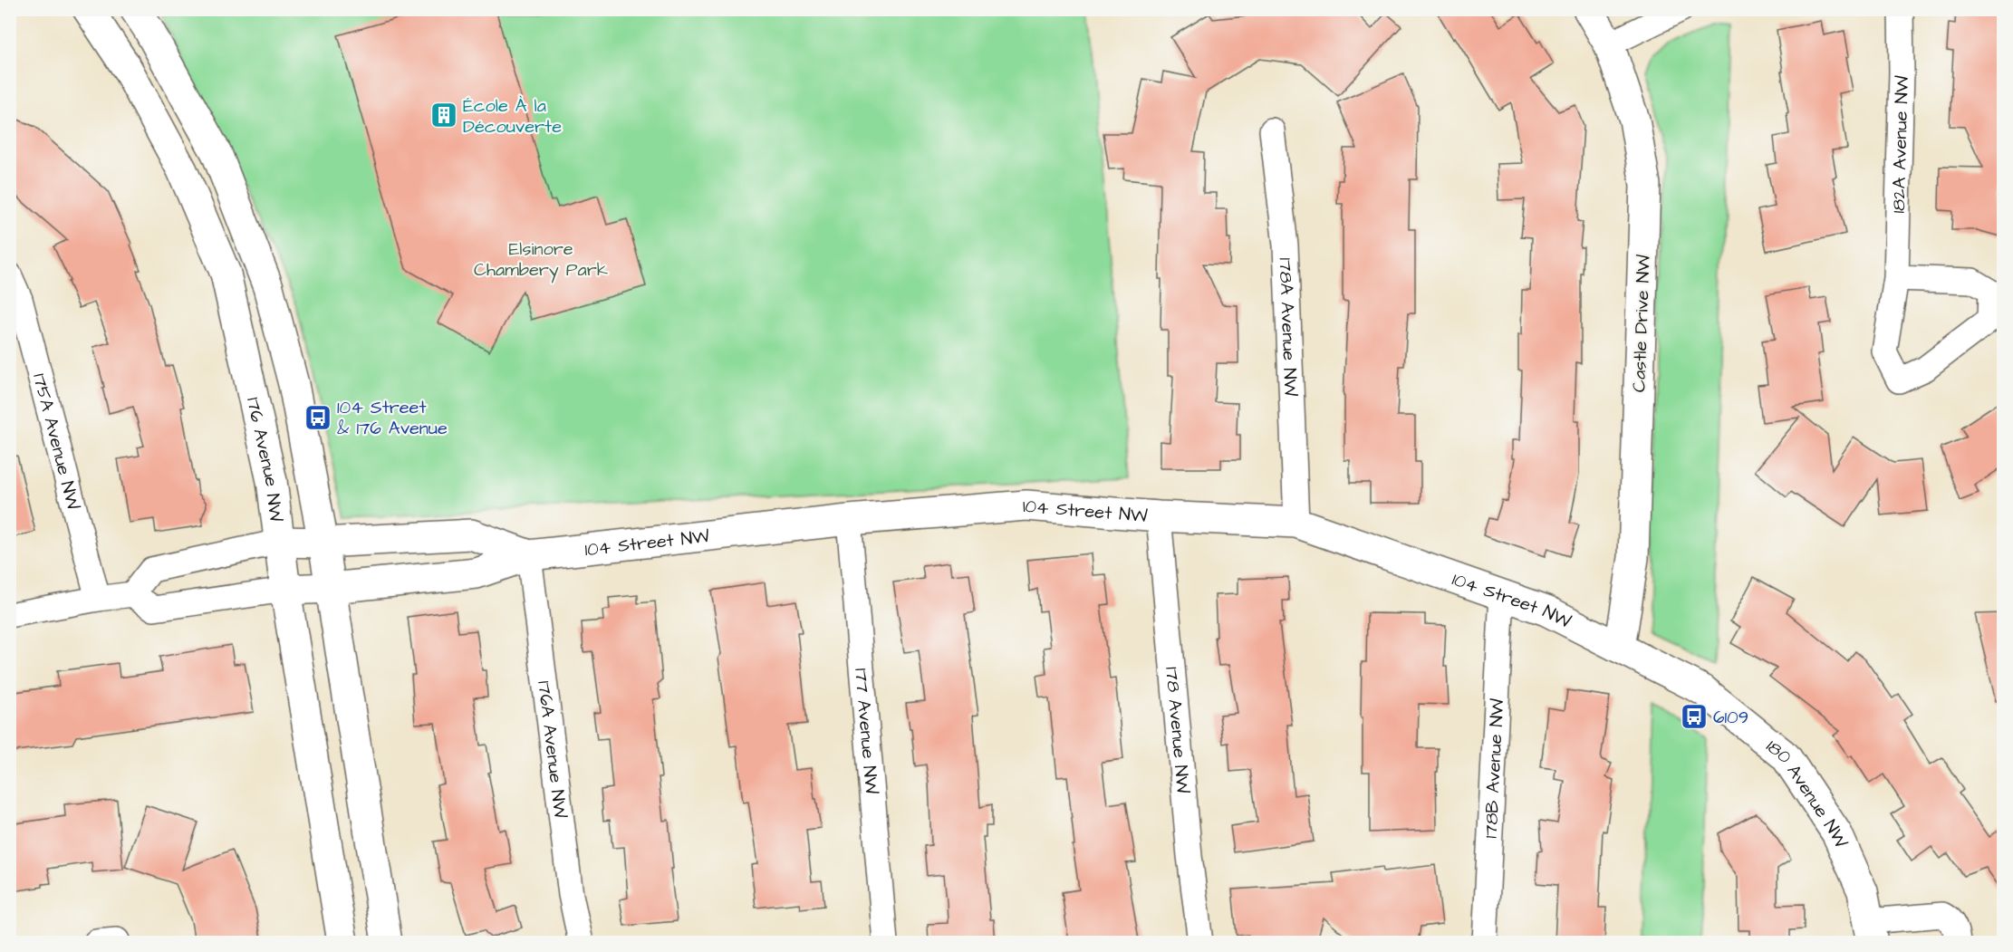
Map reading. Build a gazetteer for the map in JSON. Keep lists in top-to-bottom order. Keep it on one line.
{"streets":{"street":["182A Avenue NW","Castle Drive NW","178A Avenue NW","175A Avenue NW","176 Avenue NW","104 Street NW","178 Avenue NW","177 Avenue NW","176A Avenue NW","178B Avenue NW","180 Avenue NW"]},"crossings":[["Castle Drive NW","104 Street NW"],["Castle Drive NW","180 Avenue NW"],["178A Avenue NW","104 Street NW"],["176 Avenue NW","104 Street NW"],["104 Street NW","178 Avenue NW"],["104 Street NW","177 Avenue NW"],["104 Street NW","176A Avenue NW"],["104 Street NW","178B Avenue NW"],["104 Street NW","180 Avenue NW"]],"parks":["Elsinore Chambery Park"],"places":{"building":["École À la Découverte"],"bus stop":["104 Street & 176 Avenue","6109"]}}
